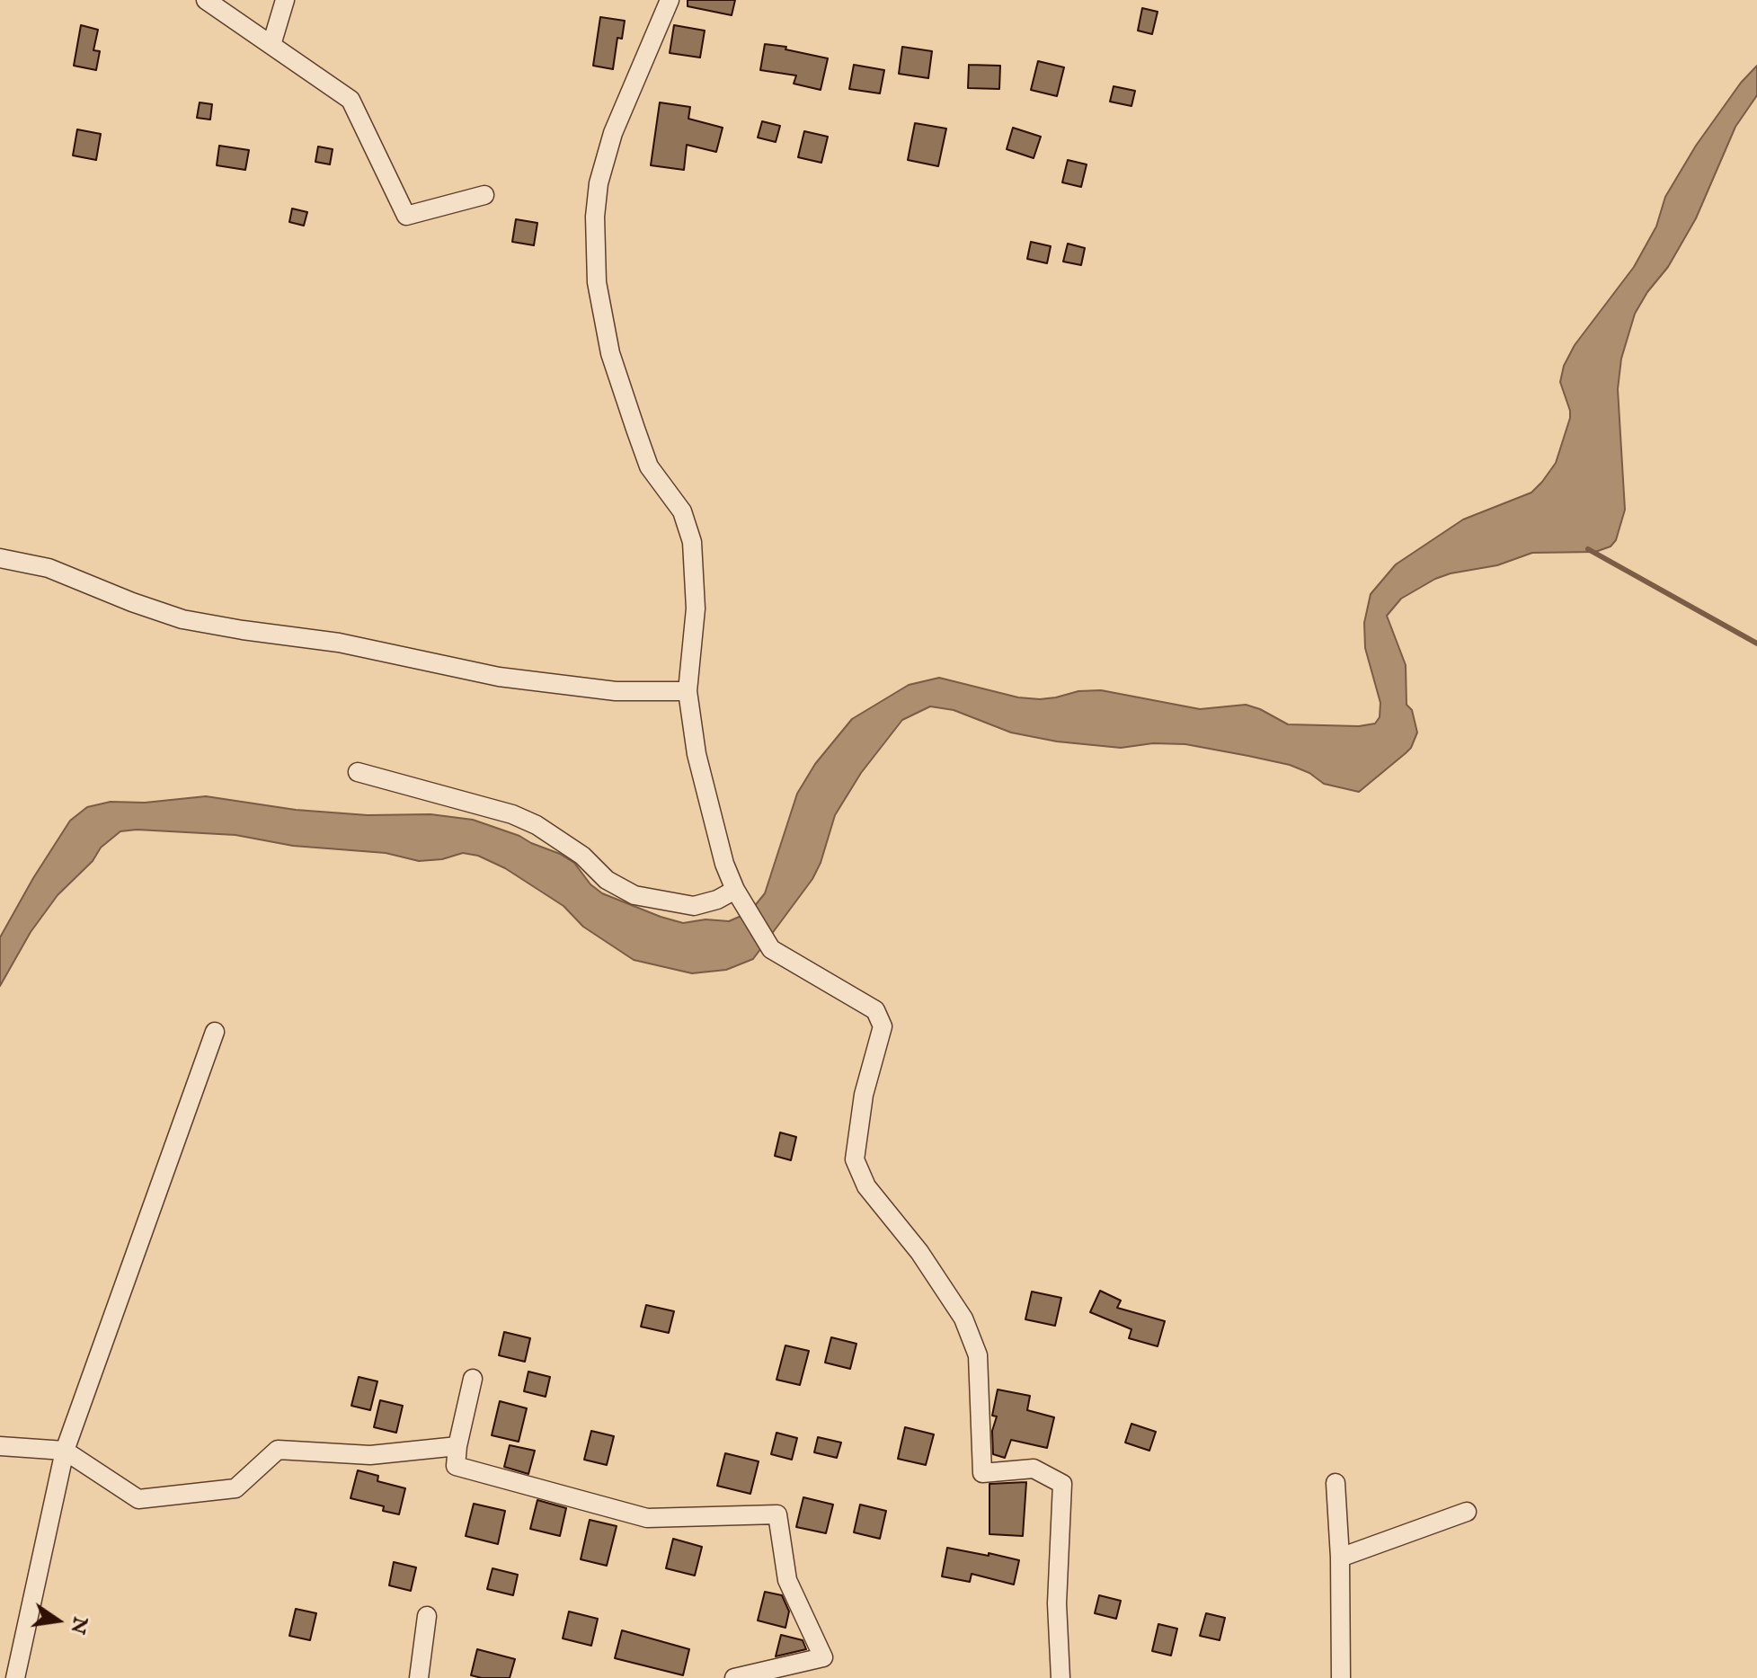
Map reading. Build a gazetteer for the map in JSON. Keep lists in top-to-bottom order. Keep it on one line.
{"north":"right"}
